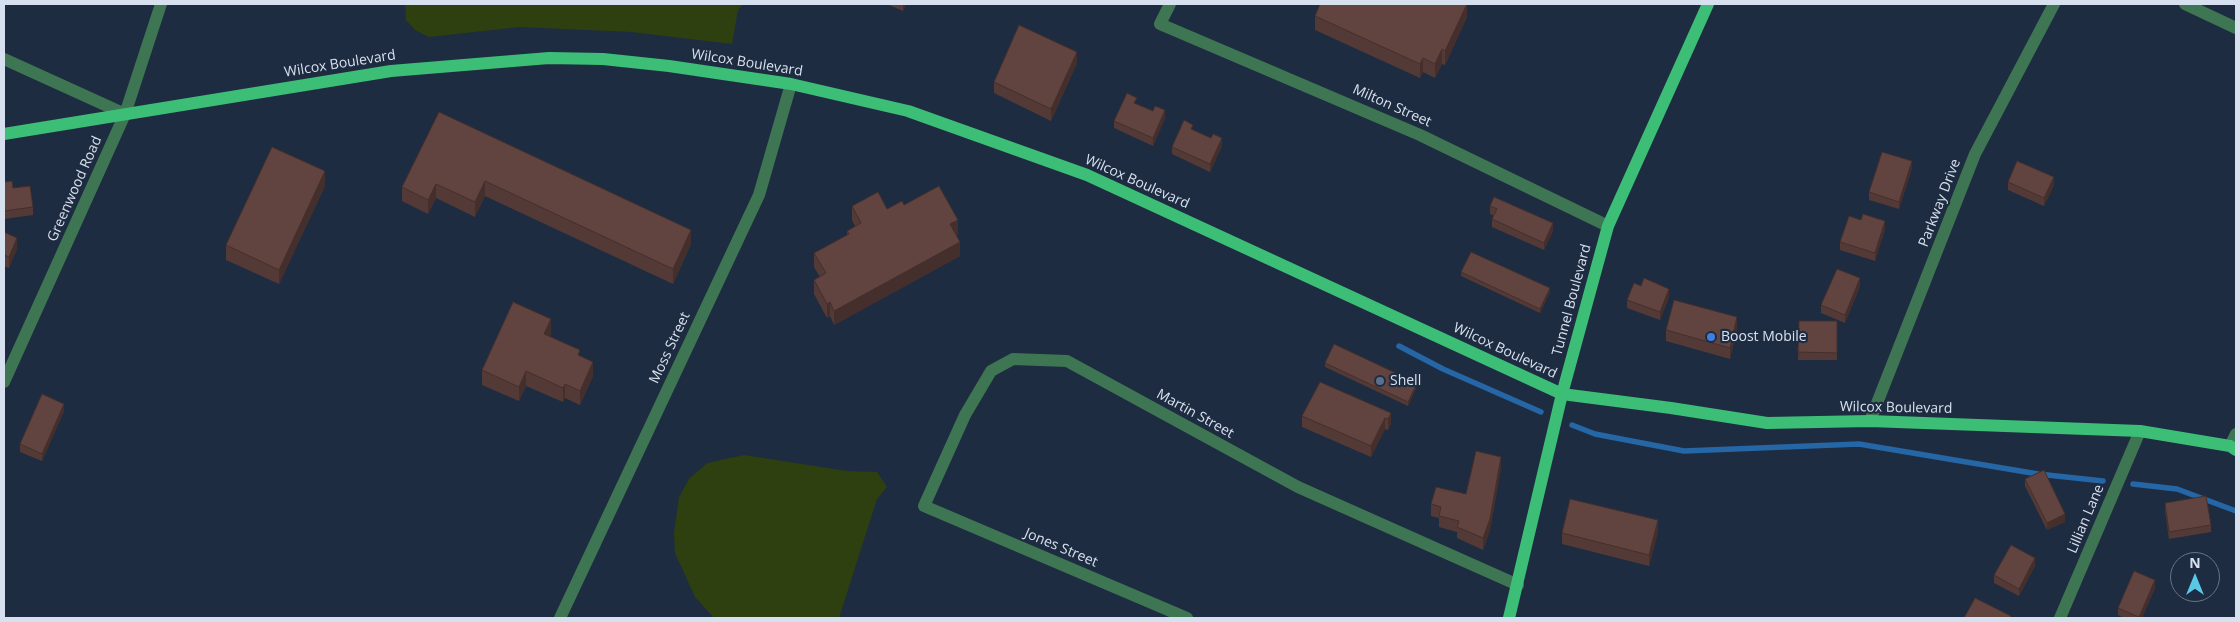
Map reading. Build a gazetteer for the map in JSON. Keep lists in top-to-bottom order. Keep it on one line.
{"streets":{"main road":["Wilcox Boulevard","Tunnel Boulevard"],"street":["Milton Street","Greenwood Road","Parkway Drive","Moss Street","Martin Street","Lillian Lane","Jones Street"]},"crossings":[["Wilcox Boulevard","Greenwood Road"],["Wilcox Boulevard","Parkway Drive"],["Wilcox Boulevard","Tunnel Boulevard"],["Wilcox Boulevard","Moss Street"],["Wilcox Boulevard","Lillian Lane"],["Milton Street","Tunnel Boulevard"],["Tunnel Boulevard","Martin Street"],["Martin Street","Jones Street"]],"places":["Boost Mobile","Shell"],"north":"top"}
